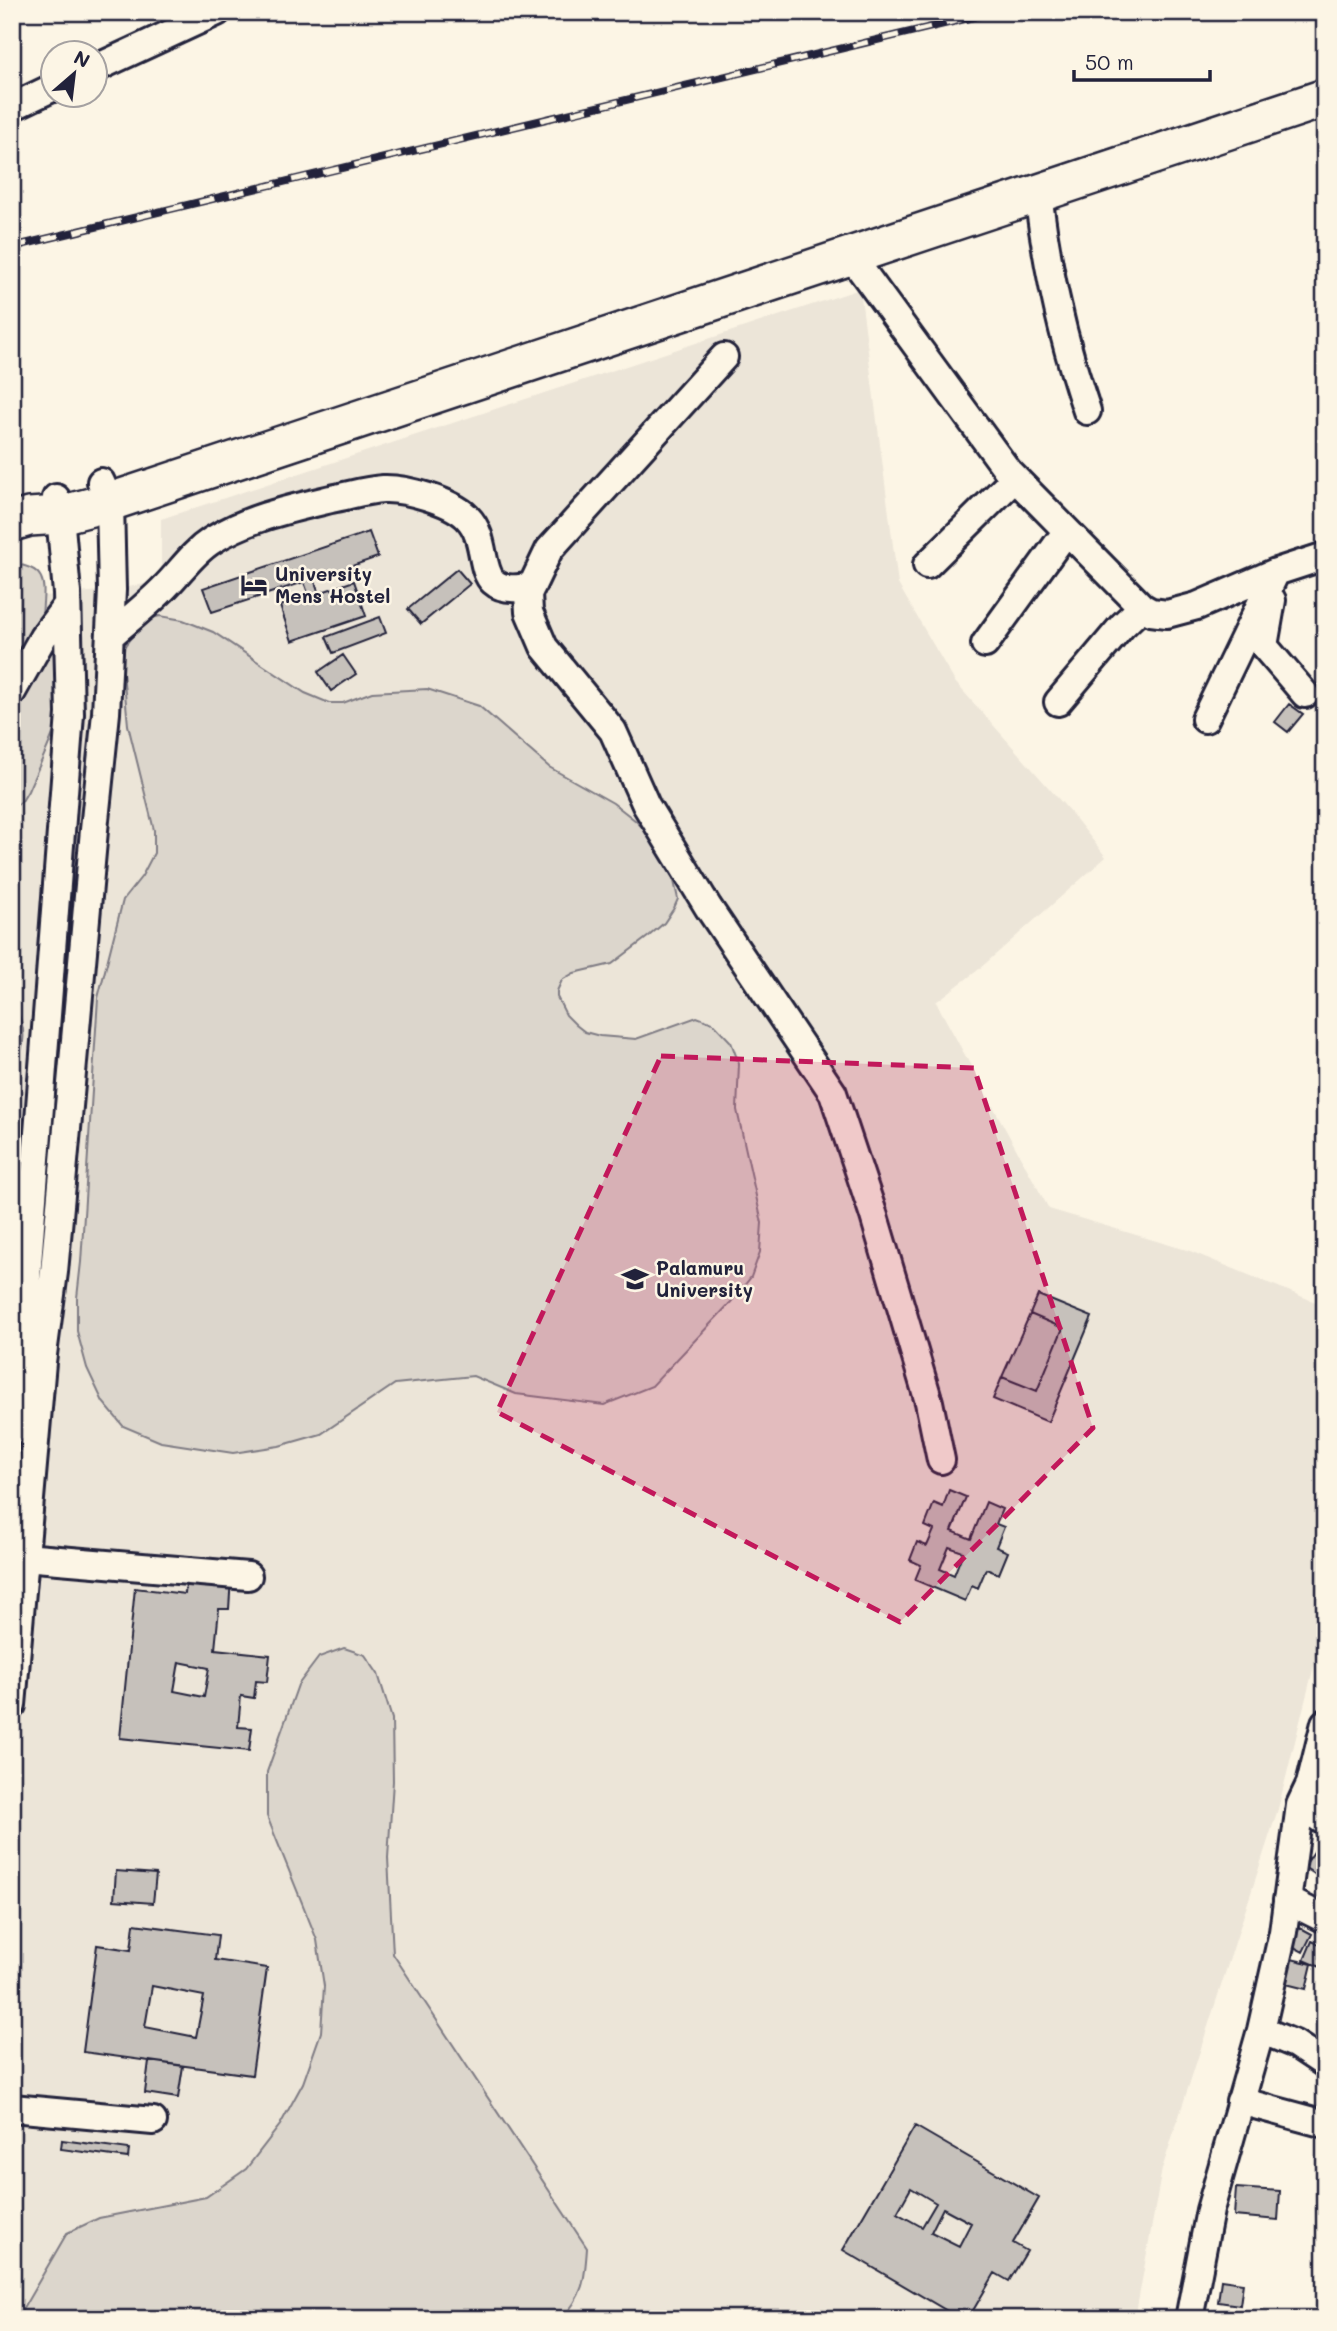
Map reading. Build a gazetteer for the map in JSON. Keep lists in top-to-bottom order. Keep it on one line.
{"places":{"hotel":["University Mens Hostel"],"school or university":["Palamuru University"]},"scale_bar":"50 m","north":"top right"}
